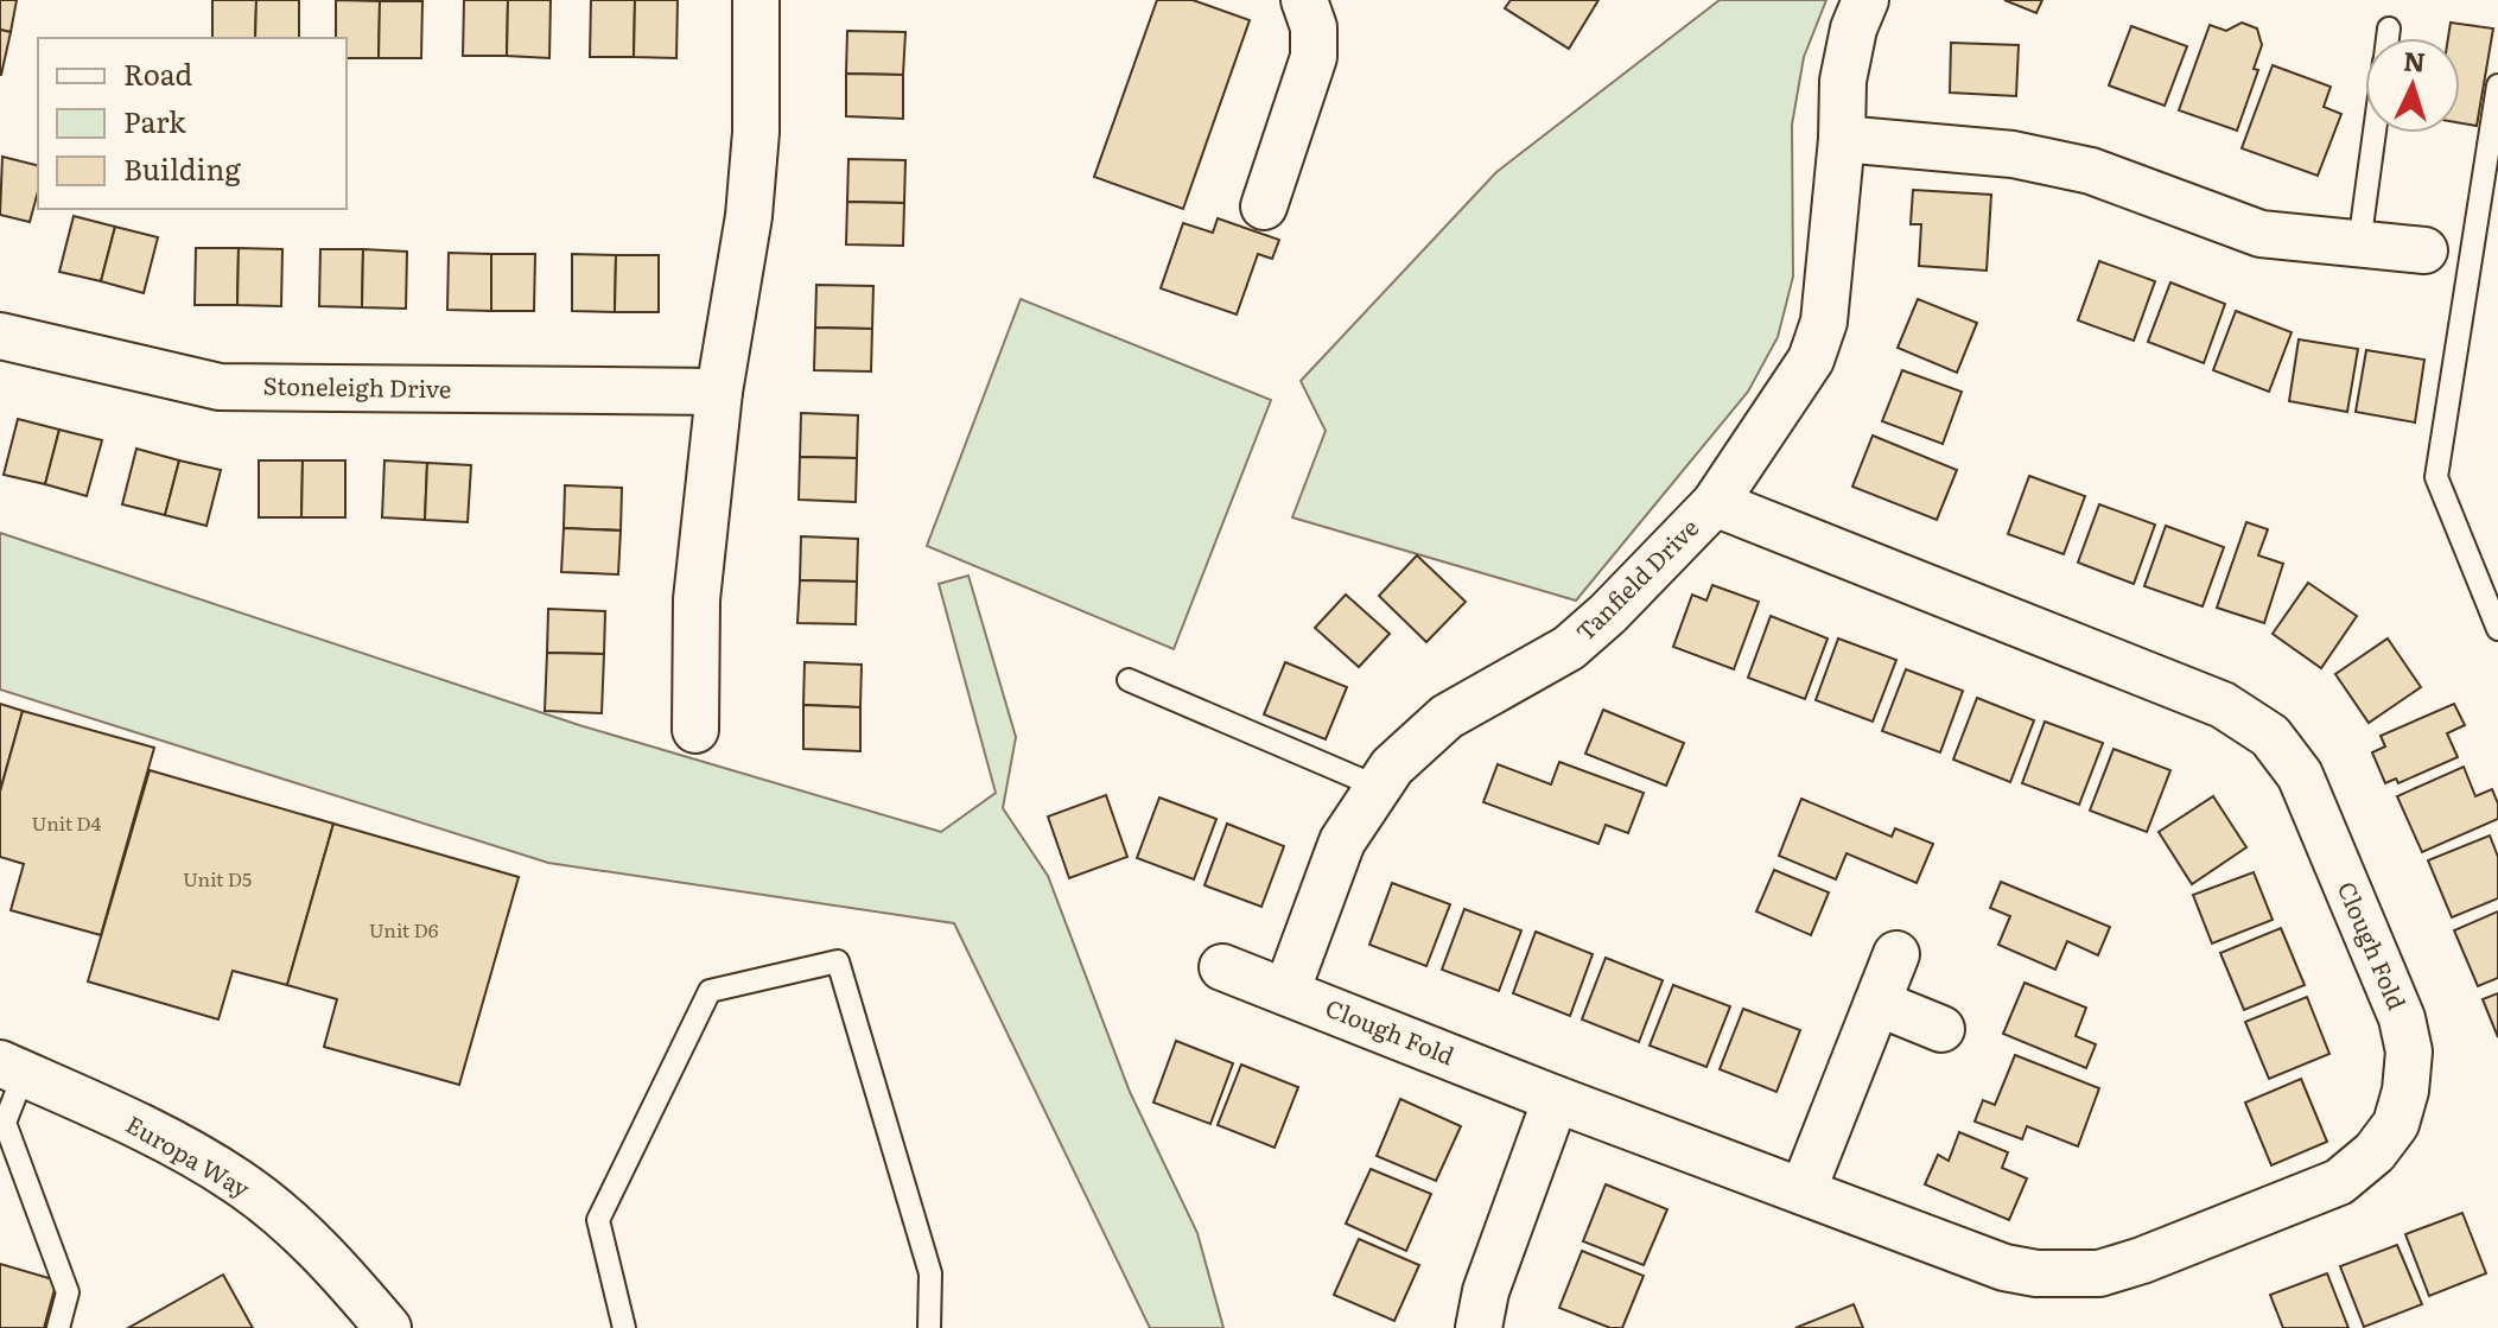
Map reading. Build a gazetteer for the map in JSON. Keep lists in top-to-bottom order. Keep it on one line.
{"streets":{"street":["Stoneleigh Drive","Tanfield Drive","Clough Fold","Europa Way"]},"crossings":[["Tanfield Drive","Clough Fold"]],"house_numbers":["Unit D4","Unit D5","Unit D6"],"legend":["Road","Park","Building"],"north":"top"}
